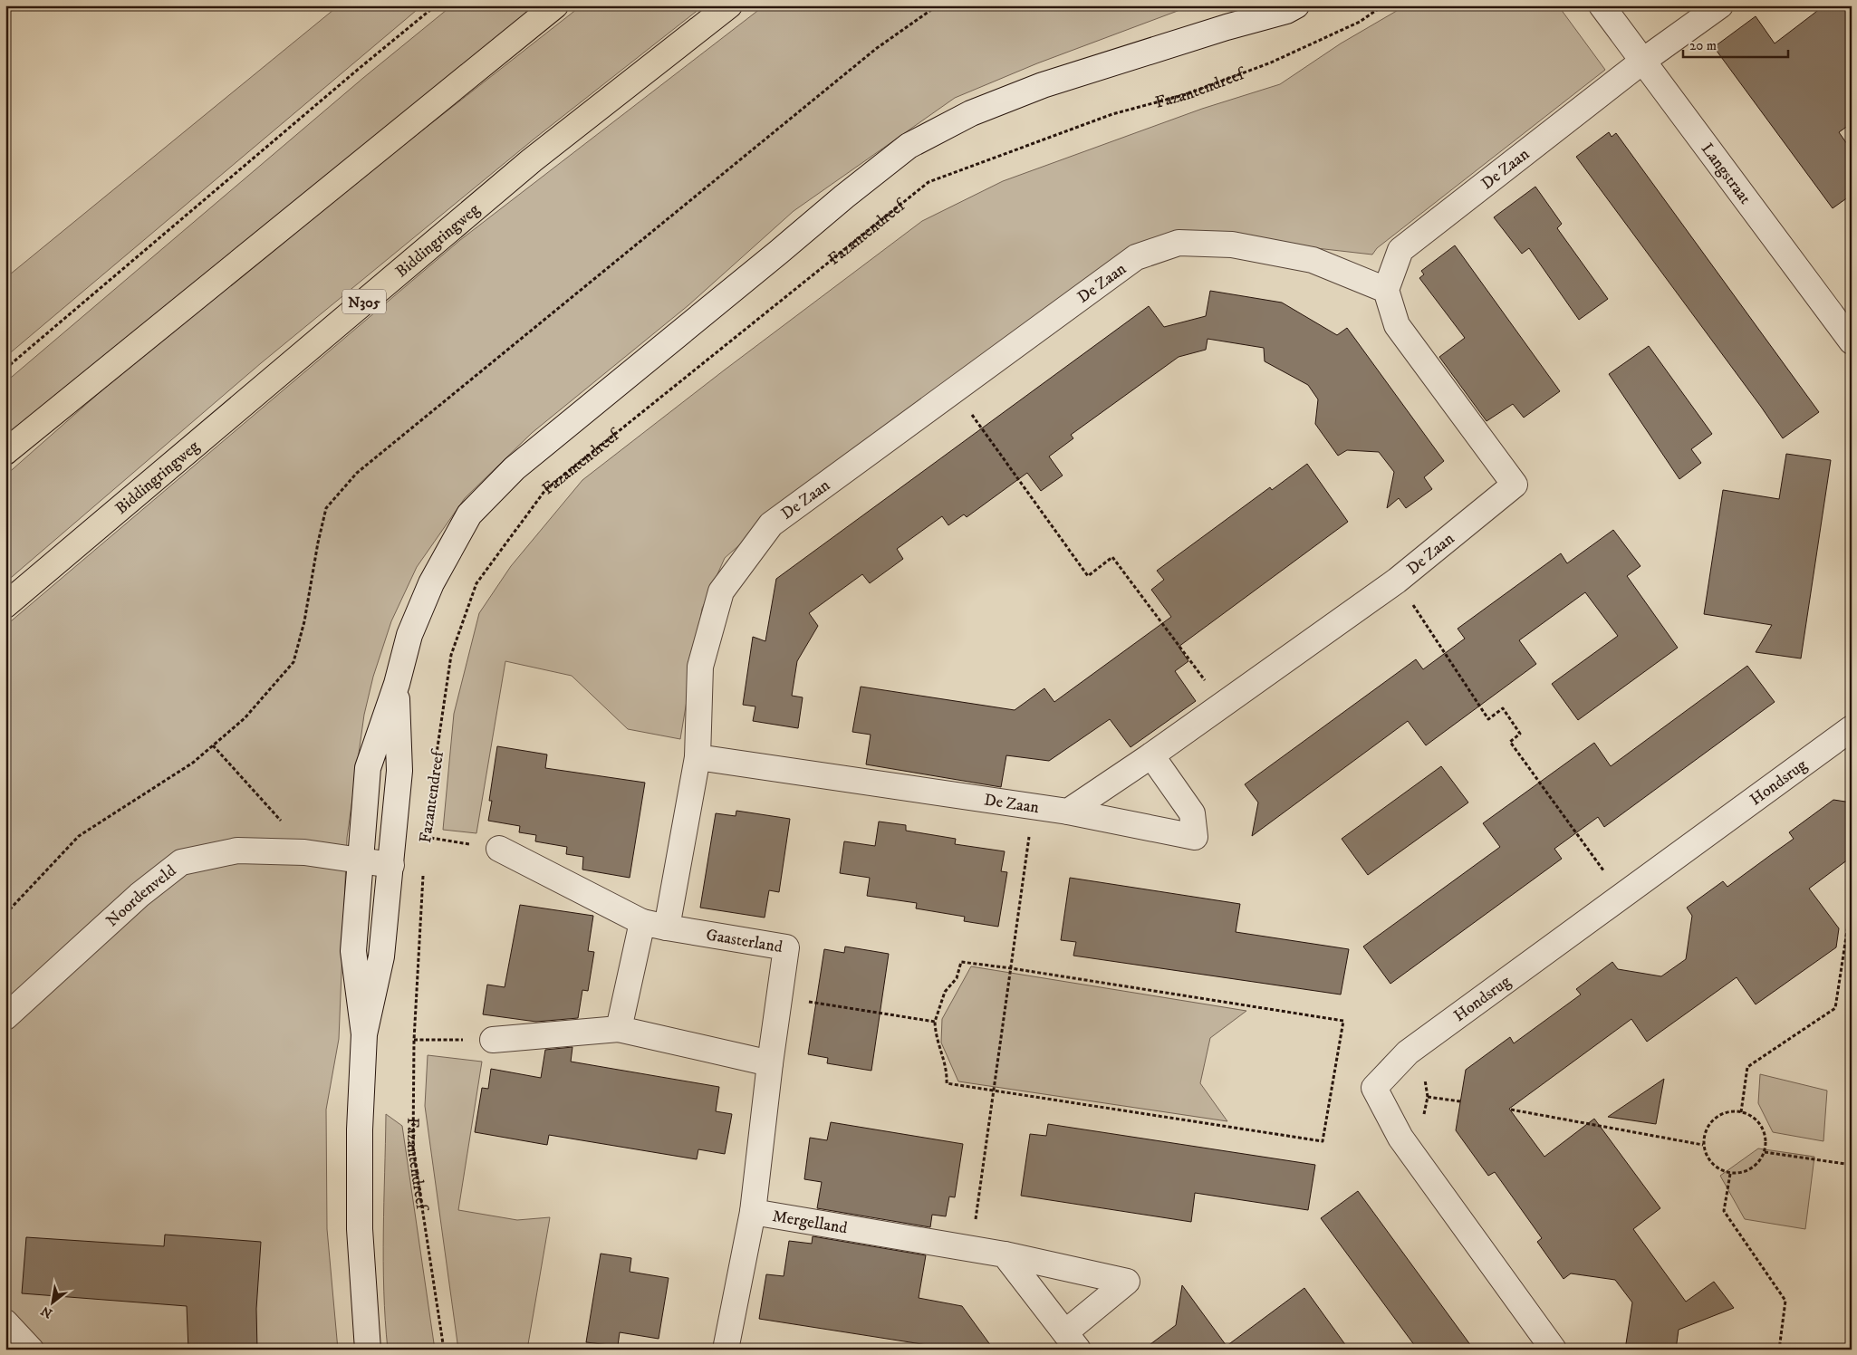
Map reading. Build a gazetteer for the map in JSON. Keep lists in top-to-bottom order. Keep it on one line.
{"streets":{"main road":["Biddingringweg","N305"],"street":["Fazantendreef","De Zaan","Langstraat","Hondsrug","Noordenveld","Gaasterland","Mergelland"]},"crossings":[["Fazantendreef","Noordenveld"],["De Zaan","Langstraat"],["Gaasterland","Mergelland"]],"scale_bar":"20 m","north":"bottom left"}
